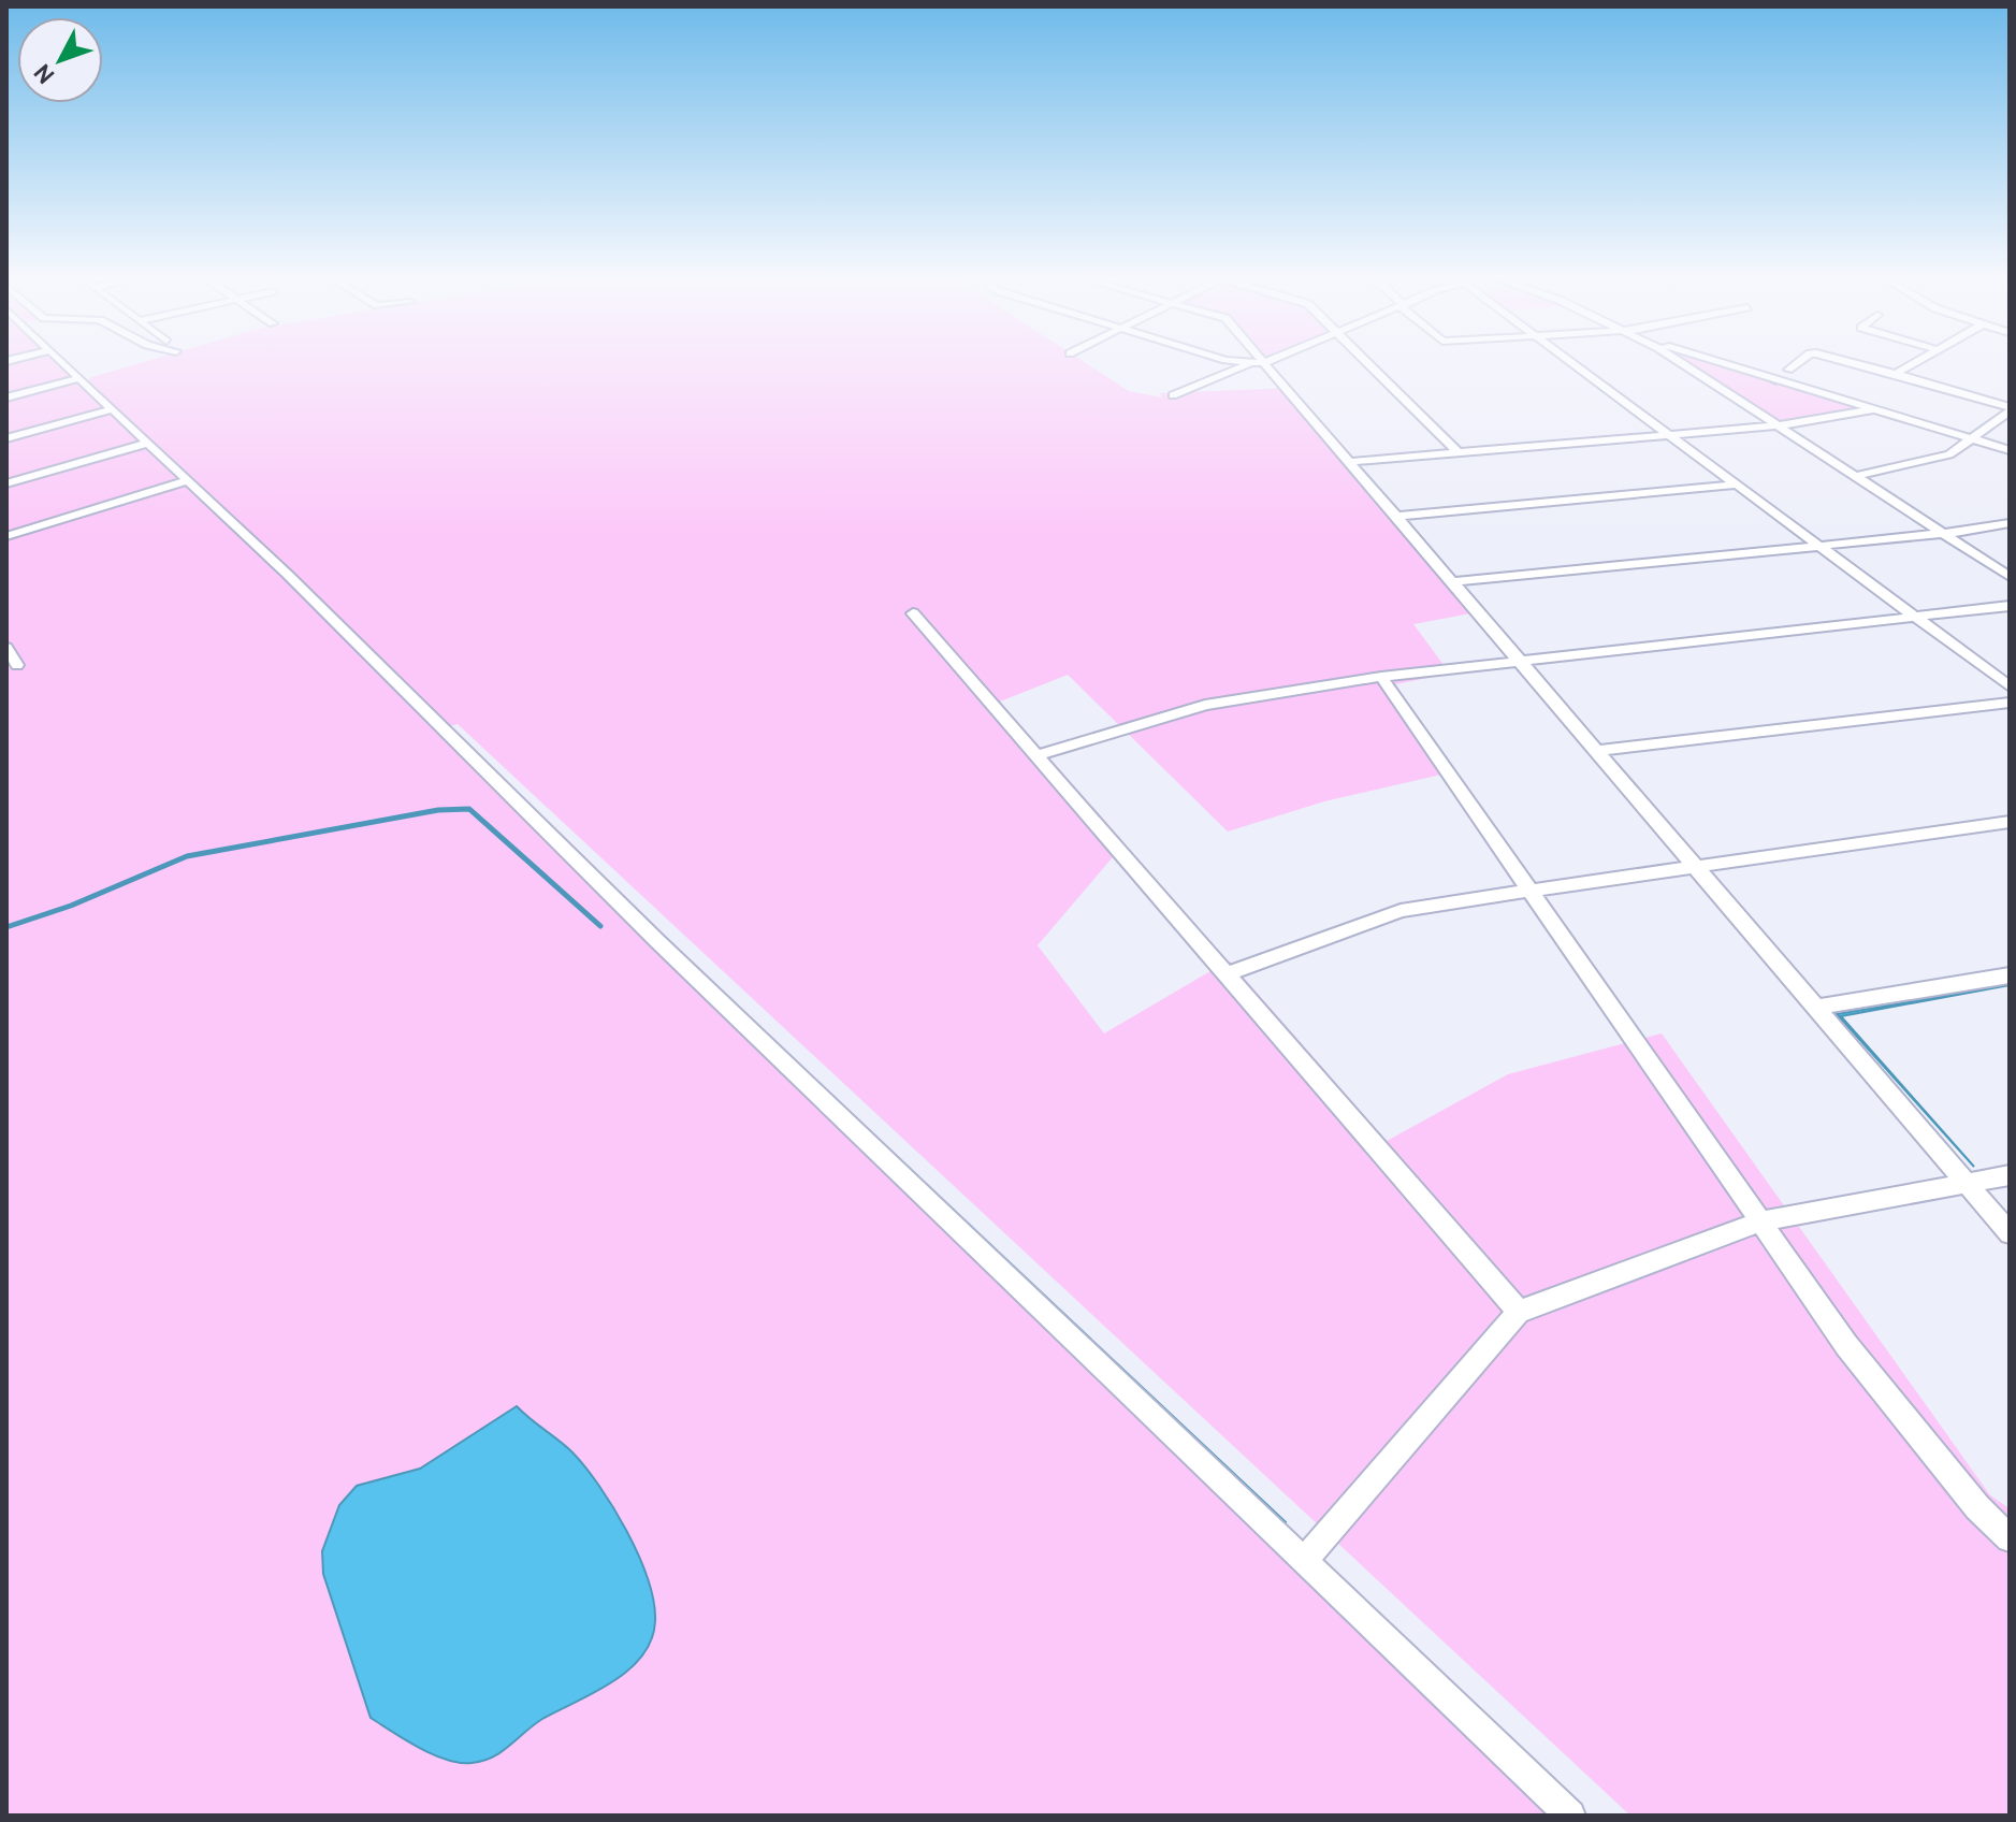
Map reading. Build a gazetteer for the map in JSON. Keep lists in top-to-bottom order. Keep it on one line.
{"north":"bottom left"}
